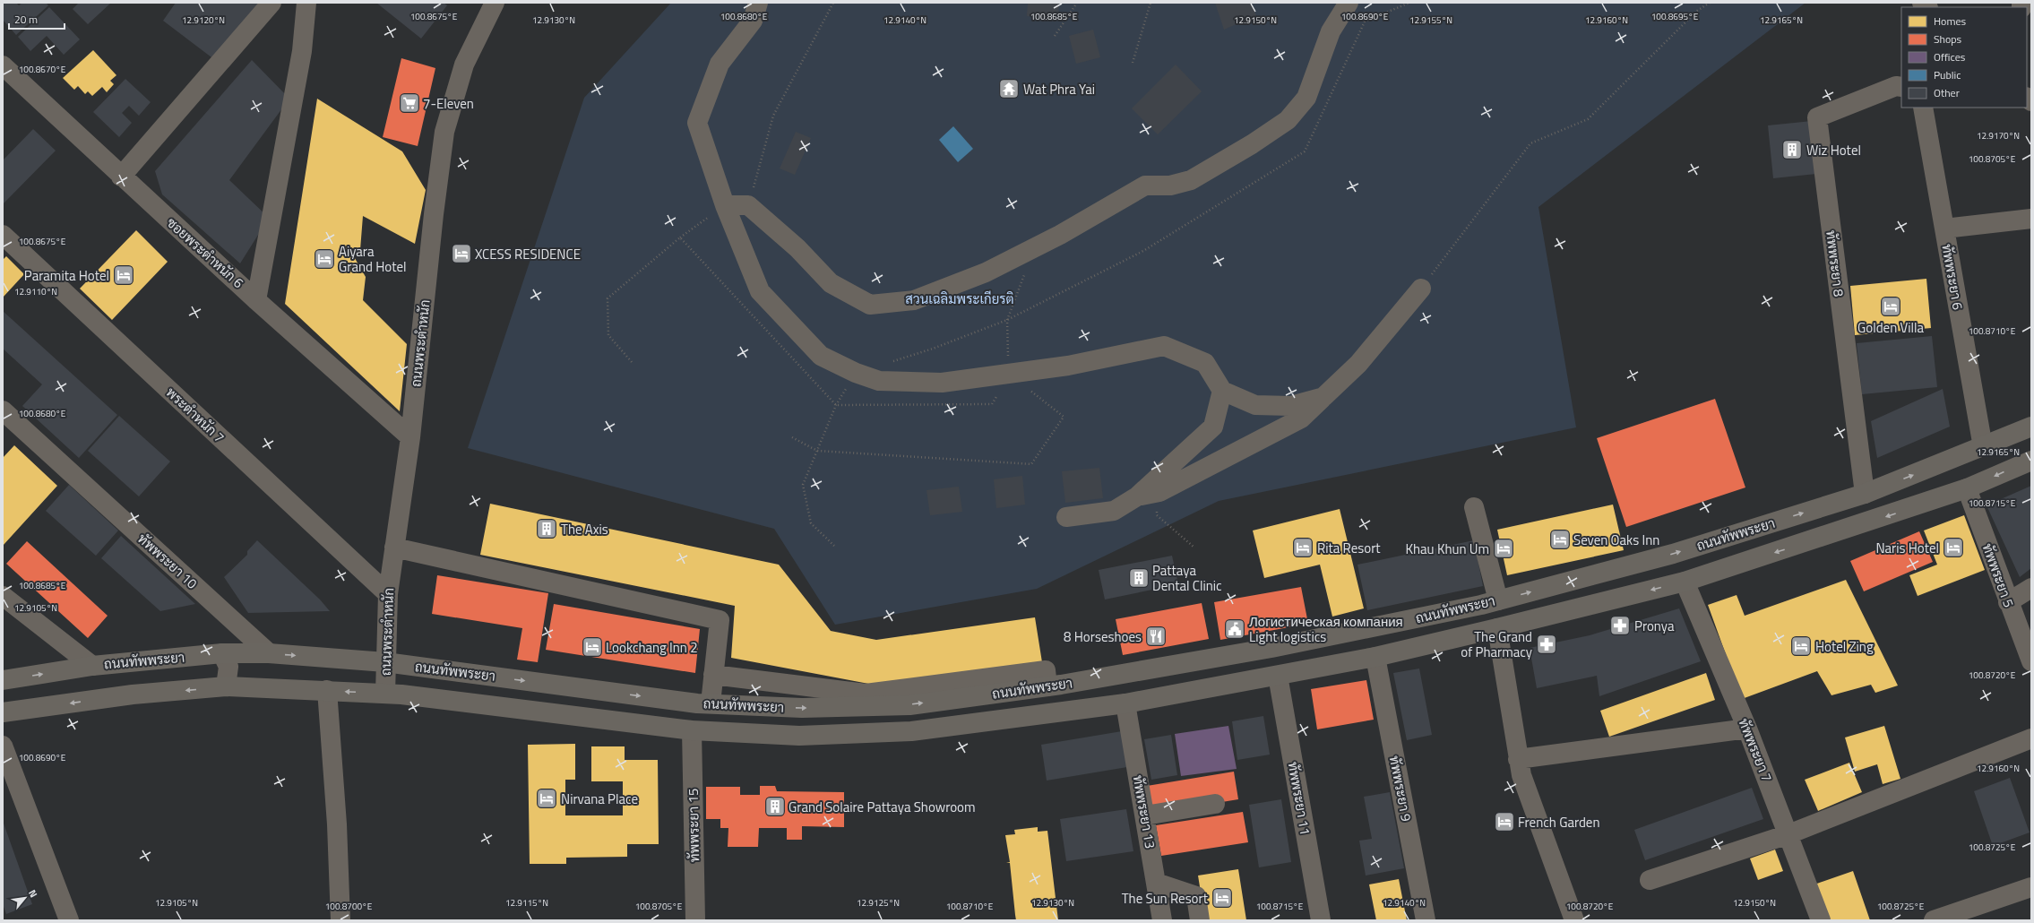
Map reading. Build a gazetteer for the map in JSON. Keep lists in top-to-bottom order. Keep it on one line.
{"streets":{"main road":["ถนนทัพพระยา"],"street":["ซอยพระตำหนัก 6","ทัพพระยา 8","ทัพพระยา 6","ถนนพระตำหนัก","พระตำหนัก 7","ทัพพระยา 10","ทัพพระยา 5","ทัพพระยา 7","ทัพพระยา 9","ทัพพระยา 11","ทัพพระยา 13","ทัพพระยา 15"]},"crossings":[["ซอยพระตำหนัก 6","ถนนพระตำหนัก"],["ทัพพระยา 8","ถนนทัพพระยา"],["ทัพพระยา 6","ถนนทัพพระยา"],["ถนนพระตำหนัก","พระตำหนัก 7"],["ถนนพระตำหนัก","ถนนทัพพระยา"],["ถนนทัพพระยา","ทัพพระยา 10"],["ถนนทัพพระยา","ทัพพระยา 5"],["ถนนทัพพระยา","ทัพพระยา 7"],["ถนนทัพพระยา","ทัพพระยา 9"],["ถนนทัพพระยา","ทัพพระยา 11"],["ถนนทัพพระยา","ทัพพระยา 13"],["ถนนทัพพระยา","ทัพพระยา 15"]],"parks":["สวนเฉลิมพระเกียรติ"],"places":{"temple":["Wat Phra Yai"],"supermarket":["7-Eleven"],"building":["Wiz Hotel","The Axis","Pattaya Dental Clinic","Grand Solaire Pattaya Showroom"],"hotel":["XCESS RESIDENCE","Aiyara Grand Hotel","Paramita Hotel","Golden Villa","Seven Oaks Inn","Rita Resort","Naris Hotel","Khau Khun Um","Hotel Zing","Lookchang Inn 2","Nirvana Place","French Garden","The Sun Resort"],"pharmacy":["Pronya","The Grand of Pharmacy"],"public building":["Логистическая компания Light logistics"],"restaurant":["8 Horseshoes"]},"legend":["Homes","Shops","Offices","Public","Other"],"scale_bar":"20 m","north":"top right","coordinates":["100.8675°E","100.8680°E","100.8685°E","100.8690°E","100.8695°E","12.9120°N","12.9130°N","12.9140°N","12.9150°N","12.9155°N","12.9160°N","12.9165°N","100.8670°E","12.9170°N","100.8705°E","12.9110°N","100.8710°E","100.8715°E","12.9105°N","100.8720°E","100.8725°E","12.9115°N","12.9125°N","100.8700°E"]}
